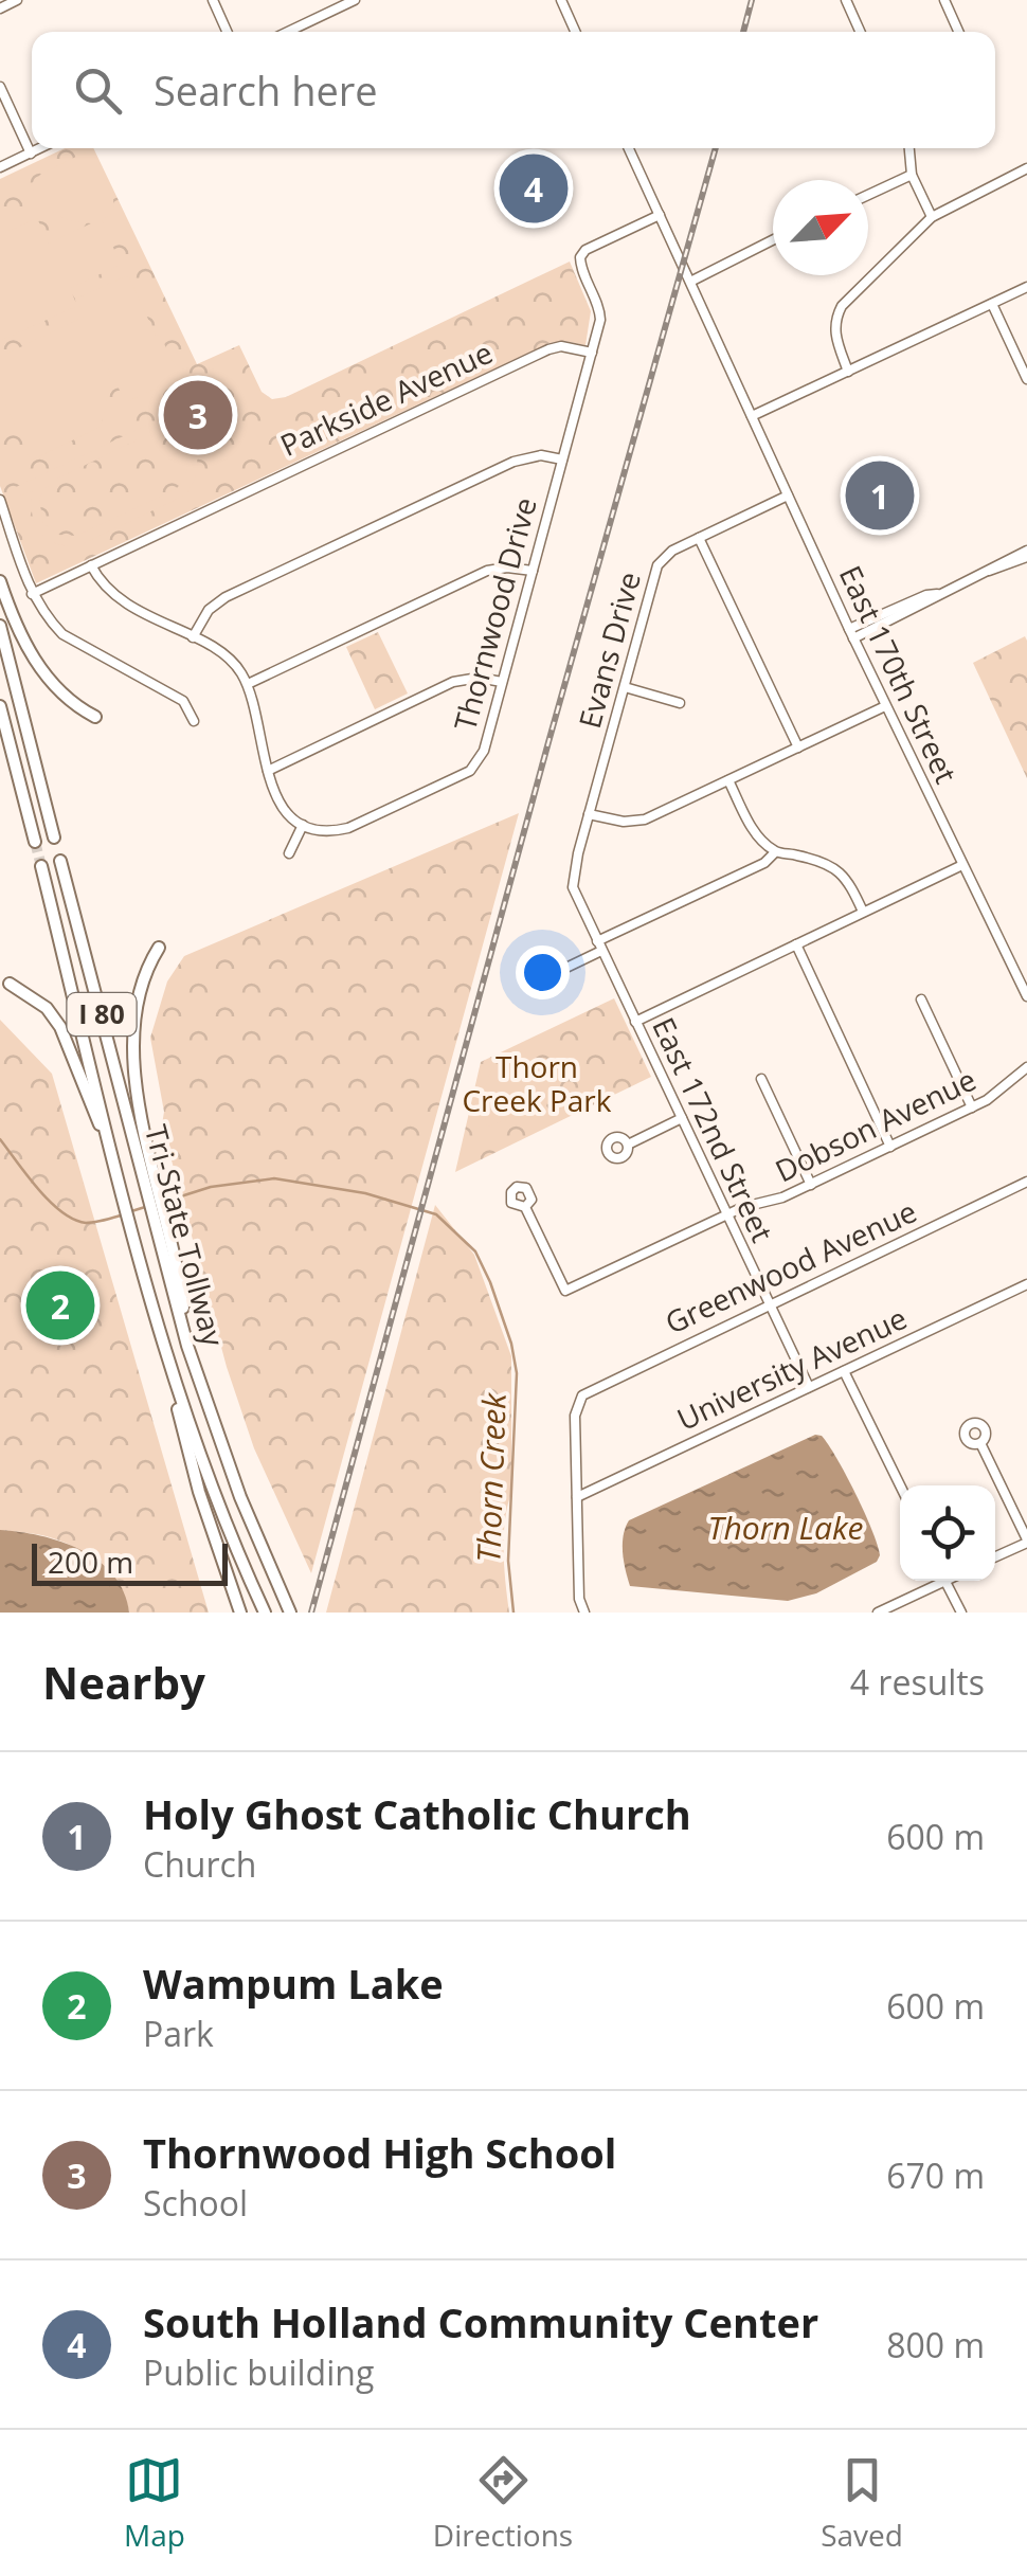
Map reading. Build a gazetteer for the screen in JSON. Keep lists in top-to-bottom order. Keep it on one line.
{"streets":{"highway":["I 80","Tri-State Tollway"],"street":["Parkside Avenue","Thornwood Drive","Evans Drive","East 170th Street","Dobson Avenue","East 172nd Street","Greenwood Avenue","University Avenue"]},"crossings":[["Parkside Avenue","Thornwood Drive"],["Thornwood Drive","East 170th Street"],["Evans Drive","East 170th Street"],["Evans Drive","East 172nd Street"],["Dobson Avenue","East 172nd Street"],["East 172nd Street","Greenwood Avenue"],["East 172nd Street","University Avenue"],["Greenwood Avenue","University Avenue"]],"water":["Thorn Creek","Thorn Lake"],"parks":["Thorn Creek Park"],"scale_bar":"200 m","north":"top right","page":{"search":"Search here","pins":["4","3","1","2"],"scale":"200 m","heading":["Nearby","4 results"],"list":[{"mark":"1","name":"Holy Ghost Catholic Church","note":"Church","value":"600 m"},{"mark":"2","name":"Wampum Lake","note":"Park","value":"600 m"},{"mark":"3","name":"Thornwood High School","note":"School","value":"670 m"},{"mark":"4","name":"South Holland Community Center","note":"Public building","value":"800 m"}],"nav":["Map","Directions","Saved"]}}
